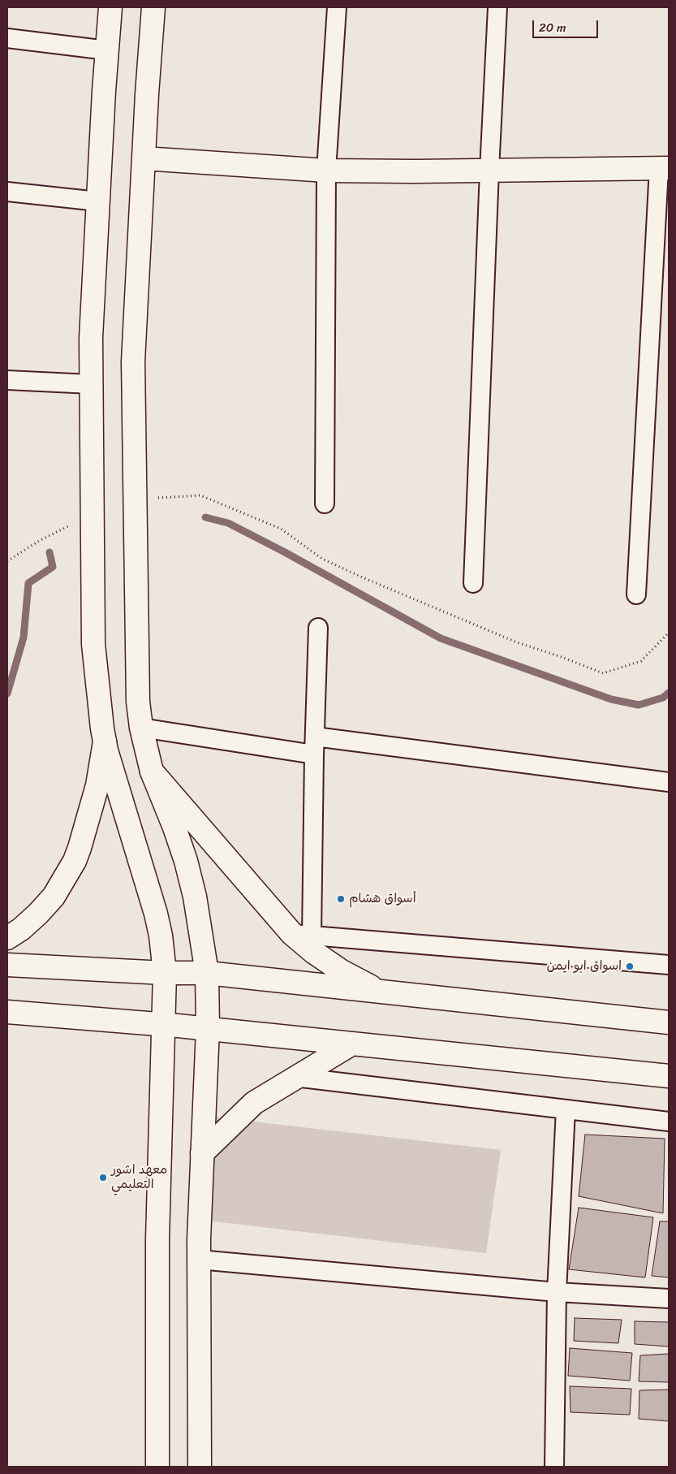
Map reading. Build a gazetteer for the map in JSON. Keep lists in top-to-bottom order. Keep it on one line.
{"places":["أسواق هشام","اسواق ابو ايمن","معهد اشور التعليمي"],"scale_bar":"20 m"}
